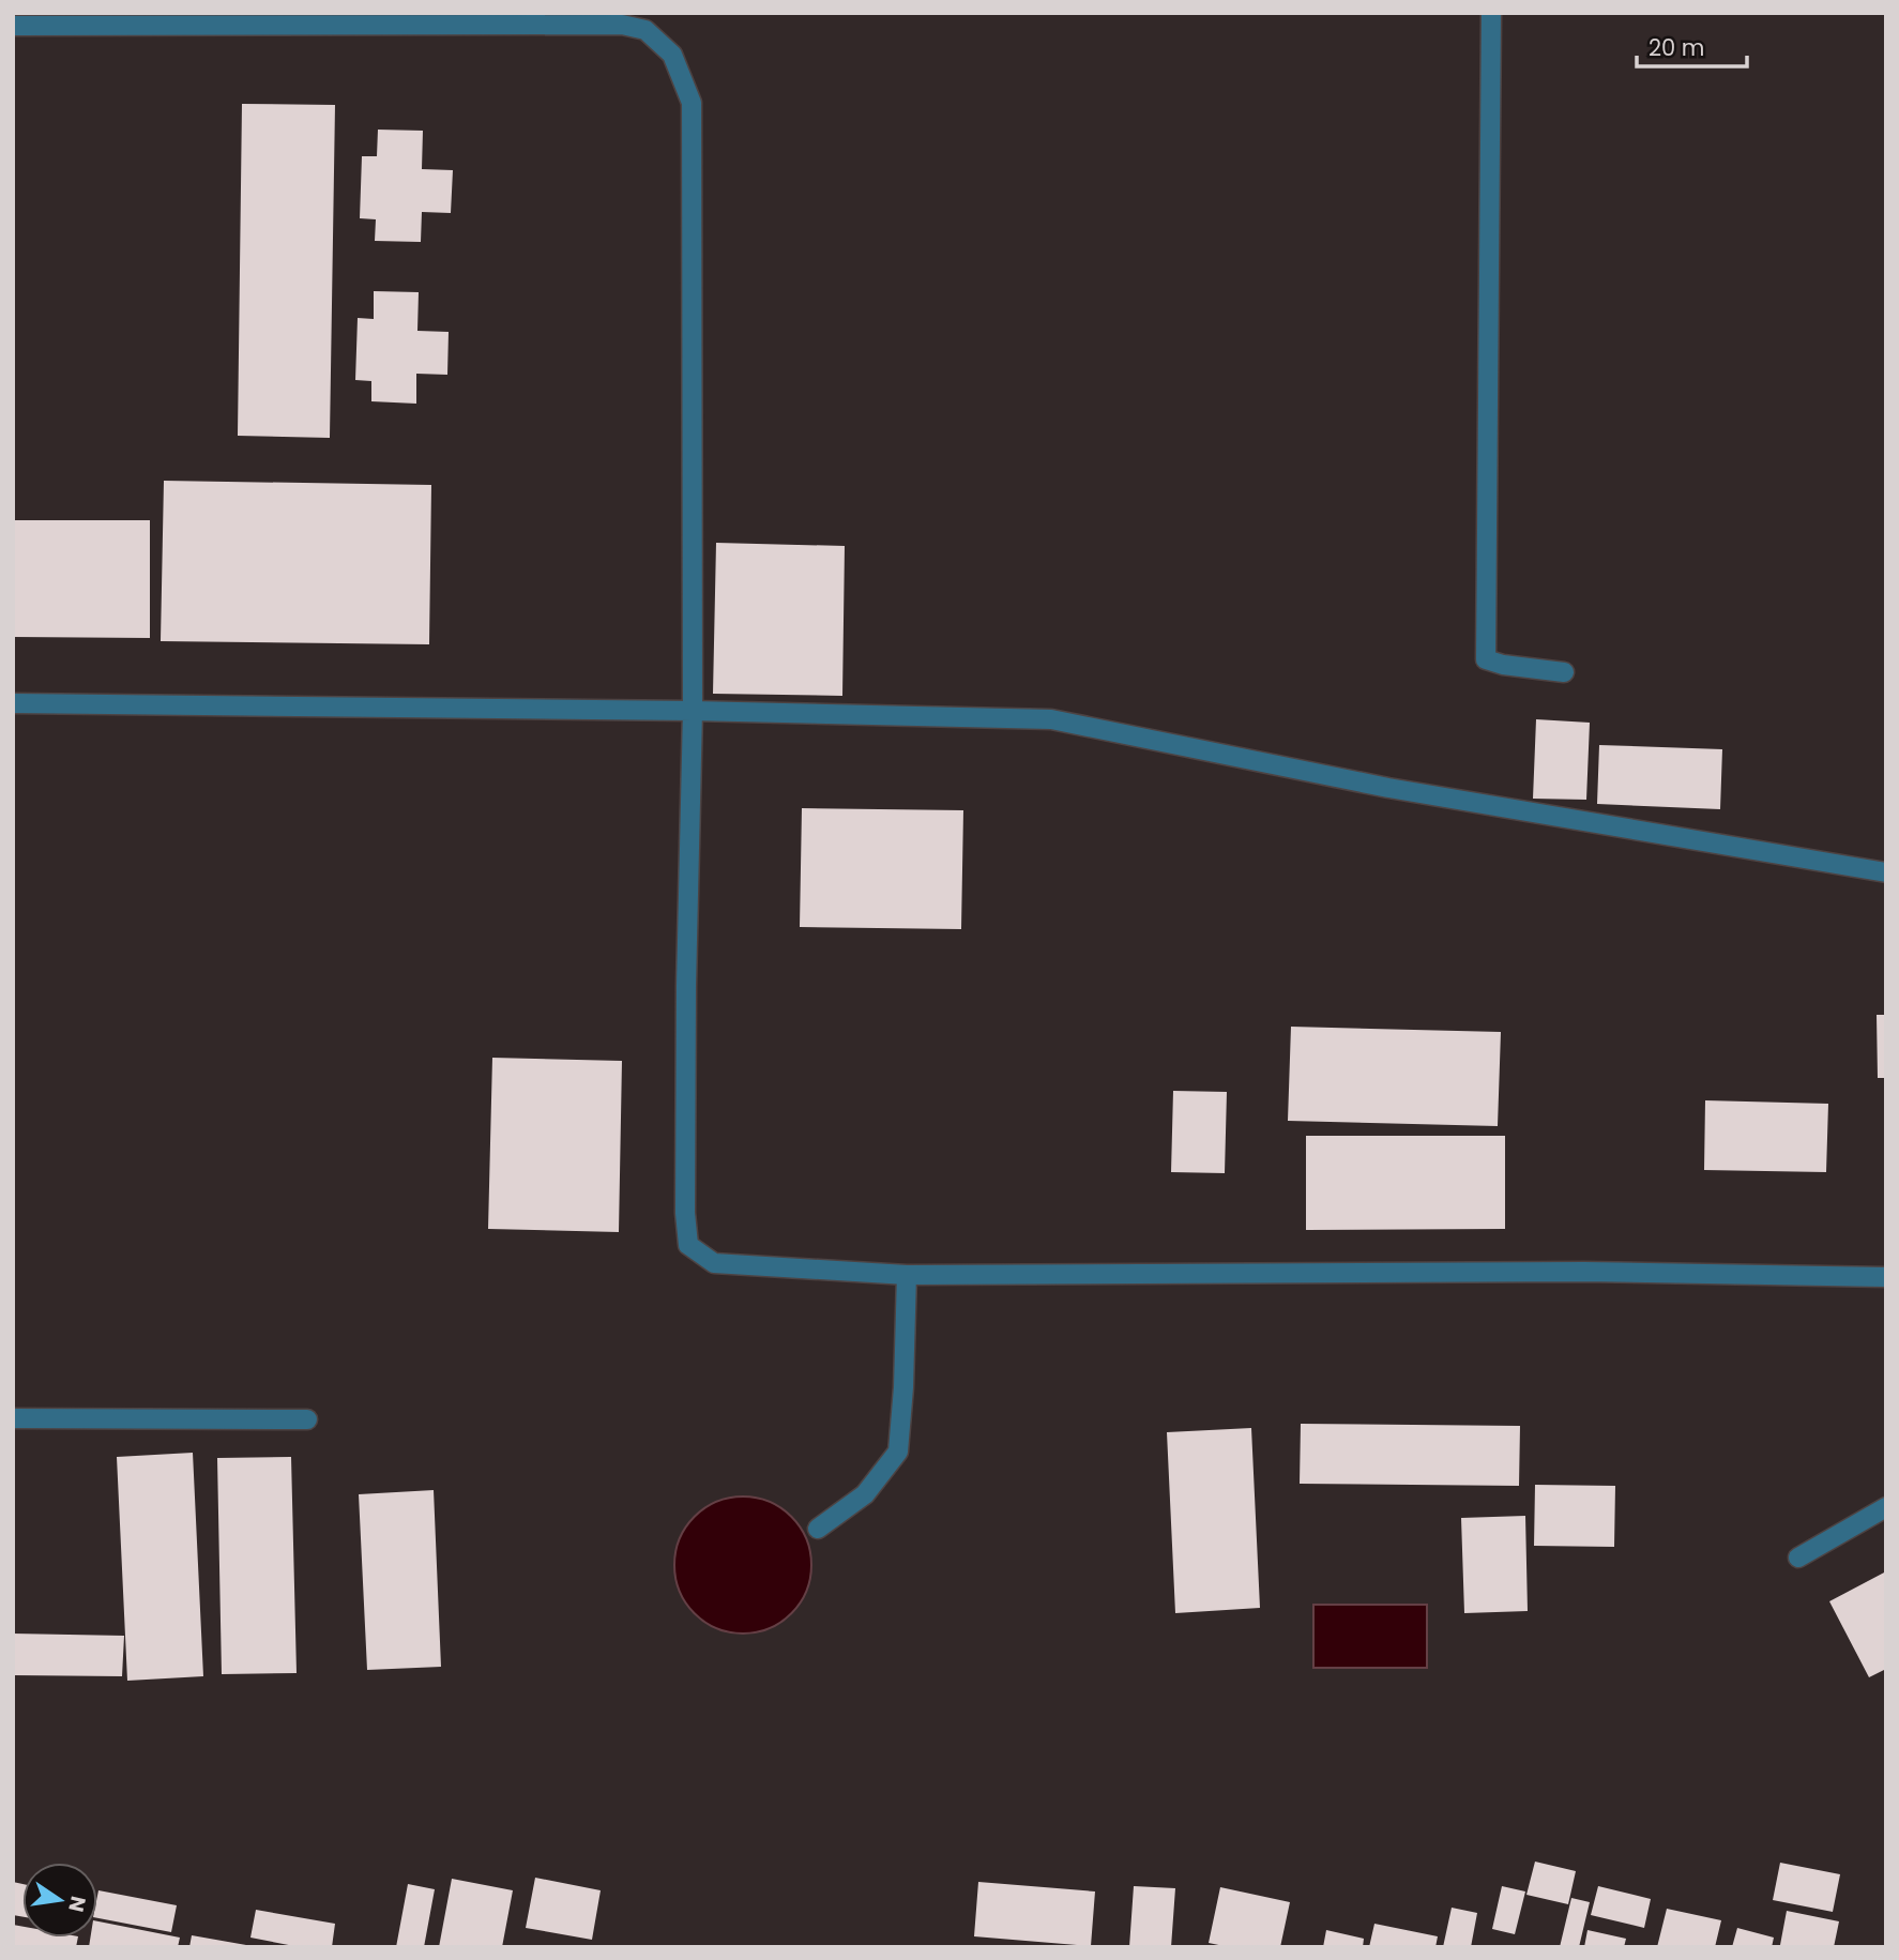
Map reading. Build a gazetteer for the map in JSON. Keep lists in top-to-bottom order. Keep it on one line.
{"scale_bar":"20 m","north":"right"}
